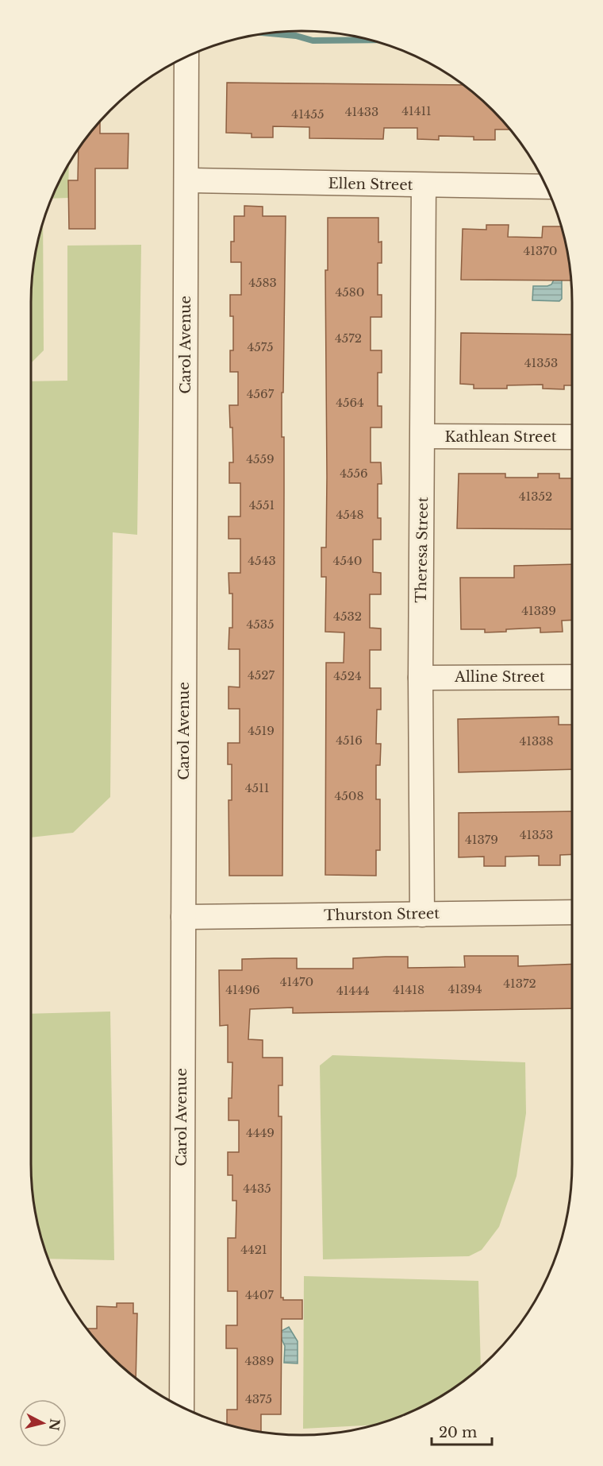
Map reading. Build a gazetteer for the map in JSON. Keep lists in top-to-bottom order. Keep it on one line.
{"streets":{"street":["Ellen Street","Carol Avenue","Kathlean Street","Theresa Street","Alline Street","Thurston Street"]},"crossings":[["Ellen Street","Carol Avenue"],["Ellen Street","Theresa Street"],["Carol Avenue","Thurston Street"],["Kathlean Street","Theresa Street"],["Theresa Street","Alline Street"],["Theresa Street","Thurston Street"]],"house_numbers":["41411","41433","41455","41370","4583","4580","4572","4575","41353","4567","4564","4559","4556","41352","4551","4548","4543","4540","41339","4532","4535","4527","4524","4519","4516","41338","4511","4508","41353","41379","41470","41372","41394","41496","41418","41444","4449","4435","4421","4407","4389","4375"],"scale_bar":"20 m","north":"right"}
